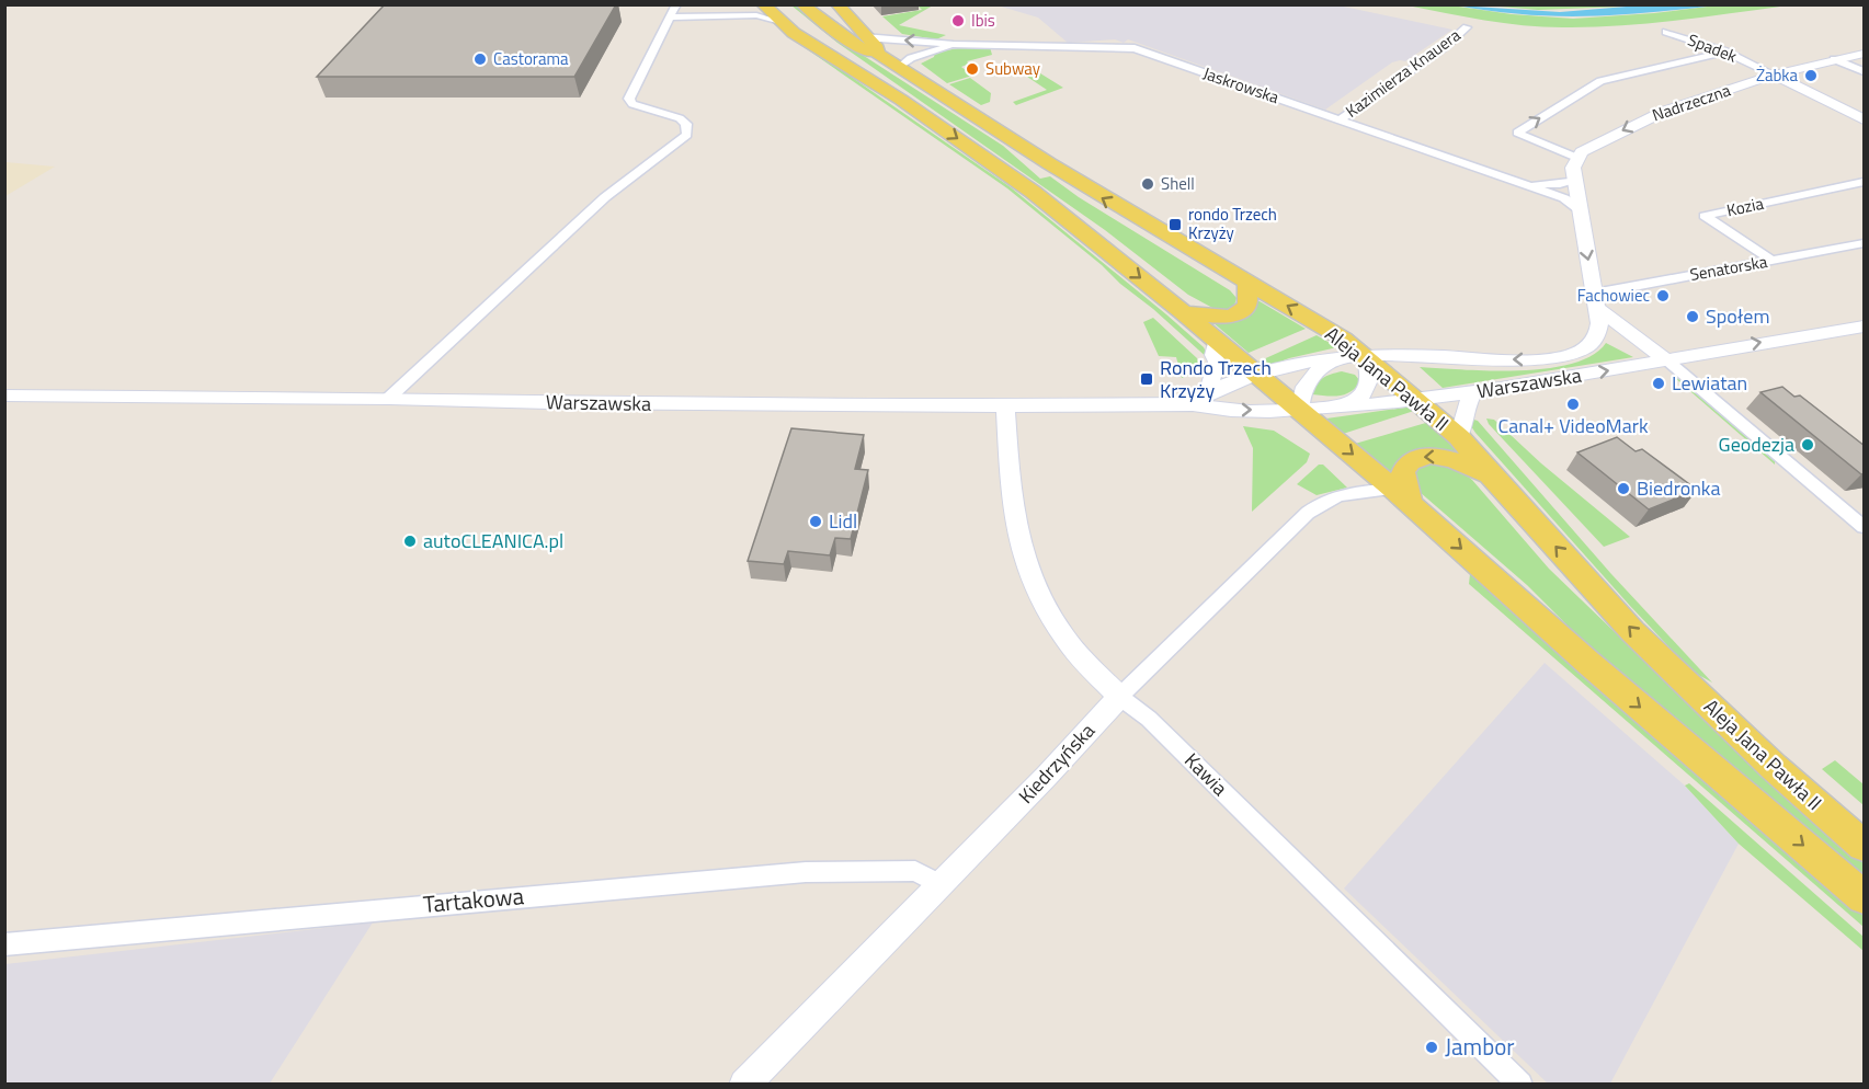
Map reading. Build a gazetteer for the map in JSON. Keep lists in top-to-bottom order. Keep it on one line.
{"streets":{"main road":["Aleja Jana Pawła II"],"street":["Spadek","Kazimierza Knauera","Jaskrowska","Nadrzeczna","Kozia","Senatorska","Warszawska","Kiedrzyńska","Kawia","Tartakowa"]},"crossings":[["Spadek","Nadrzeczna"],["Kazimierza Knauera","Jaskrowska"],["Jaskrowska","Aleja Jana Pawła II"],["Kozia","Senatorska"],["Senatorska","Warszawska"],["Aleja Jana Pawła II","Warszawska"],["Aleja Jana Pawła II","Kiedrzyńska"],["Warszawska","Kawia"],["Kiedrzyńska","Kawia"],["Kiedrzyńska","Tartakowa"]],"one_way":["Nadrzeczna"],"places":{"other":["Ibis","Castorama","Subway","Żabka","Shell","Fachowiec","Społem","Lewiatan","Canal+ VideoMark","Geodezja","Biedronka","Lidl","autoCLEANICA.pl","Jambor"],"transit":["rondo Trzech Krzyży","Rondo Trzech Krzyży"]}}
